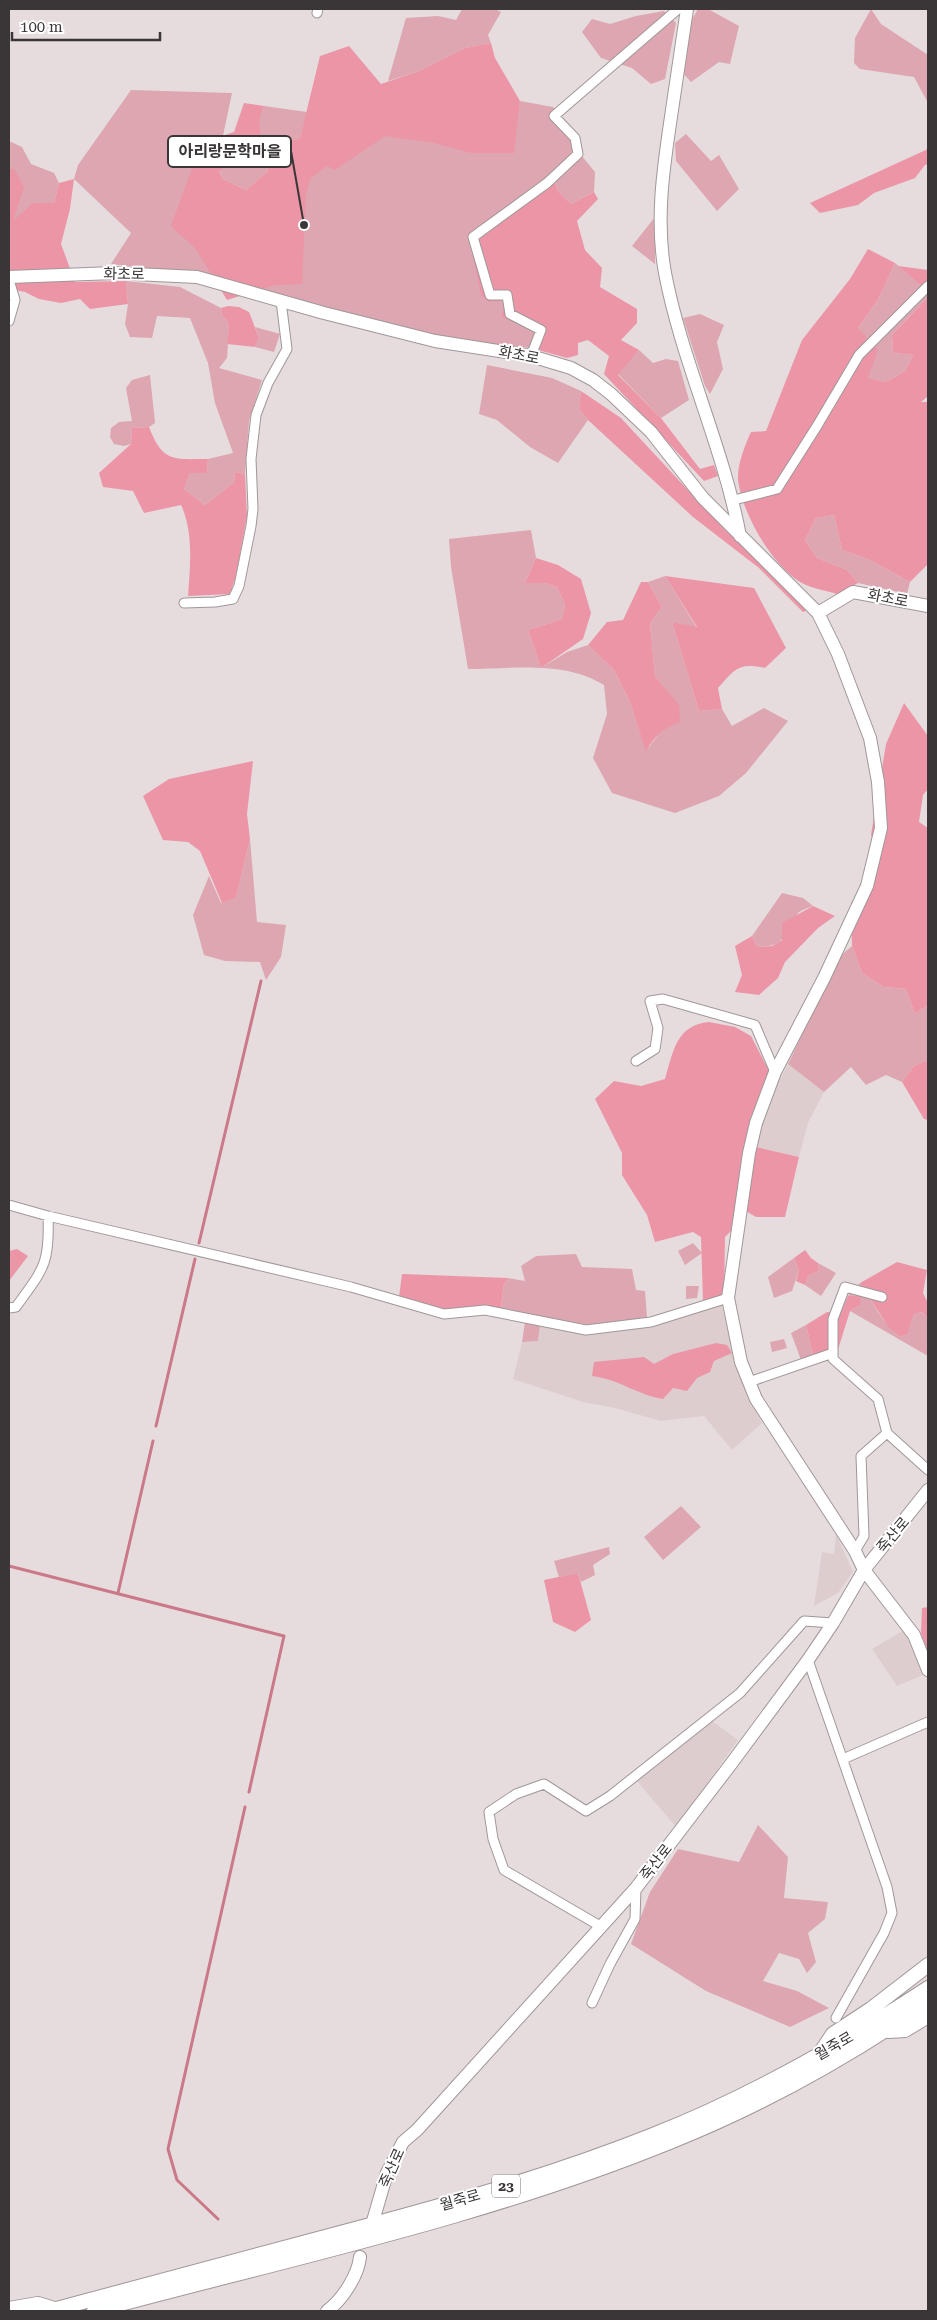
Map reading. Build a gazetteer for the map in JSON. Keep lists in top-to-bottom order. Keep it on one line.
{"streets":{"highway":["23"],"main road":["월죽로"],"street":["화초로","죽산로"]},"crossings":[["월죽로","23"]],"places":["아리랑문학마을"],"scale_bar":"100 m"}
